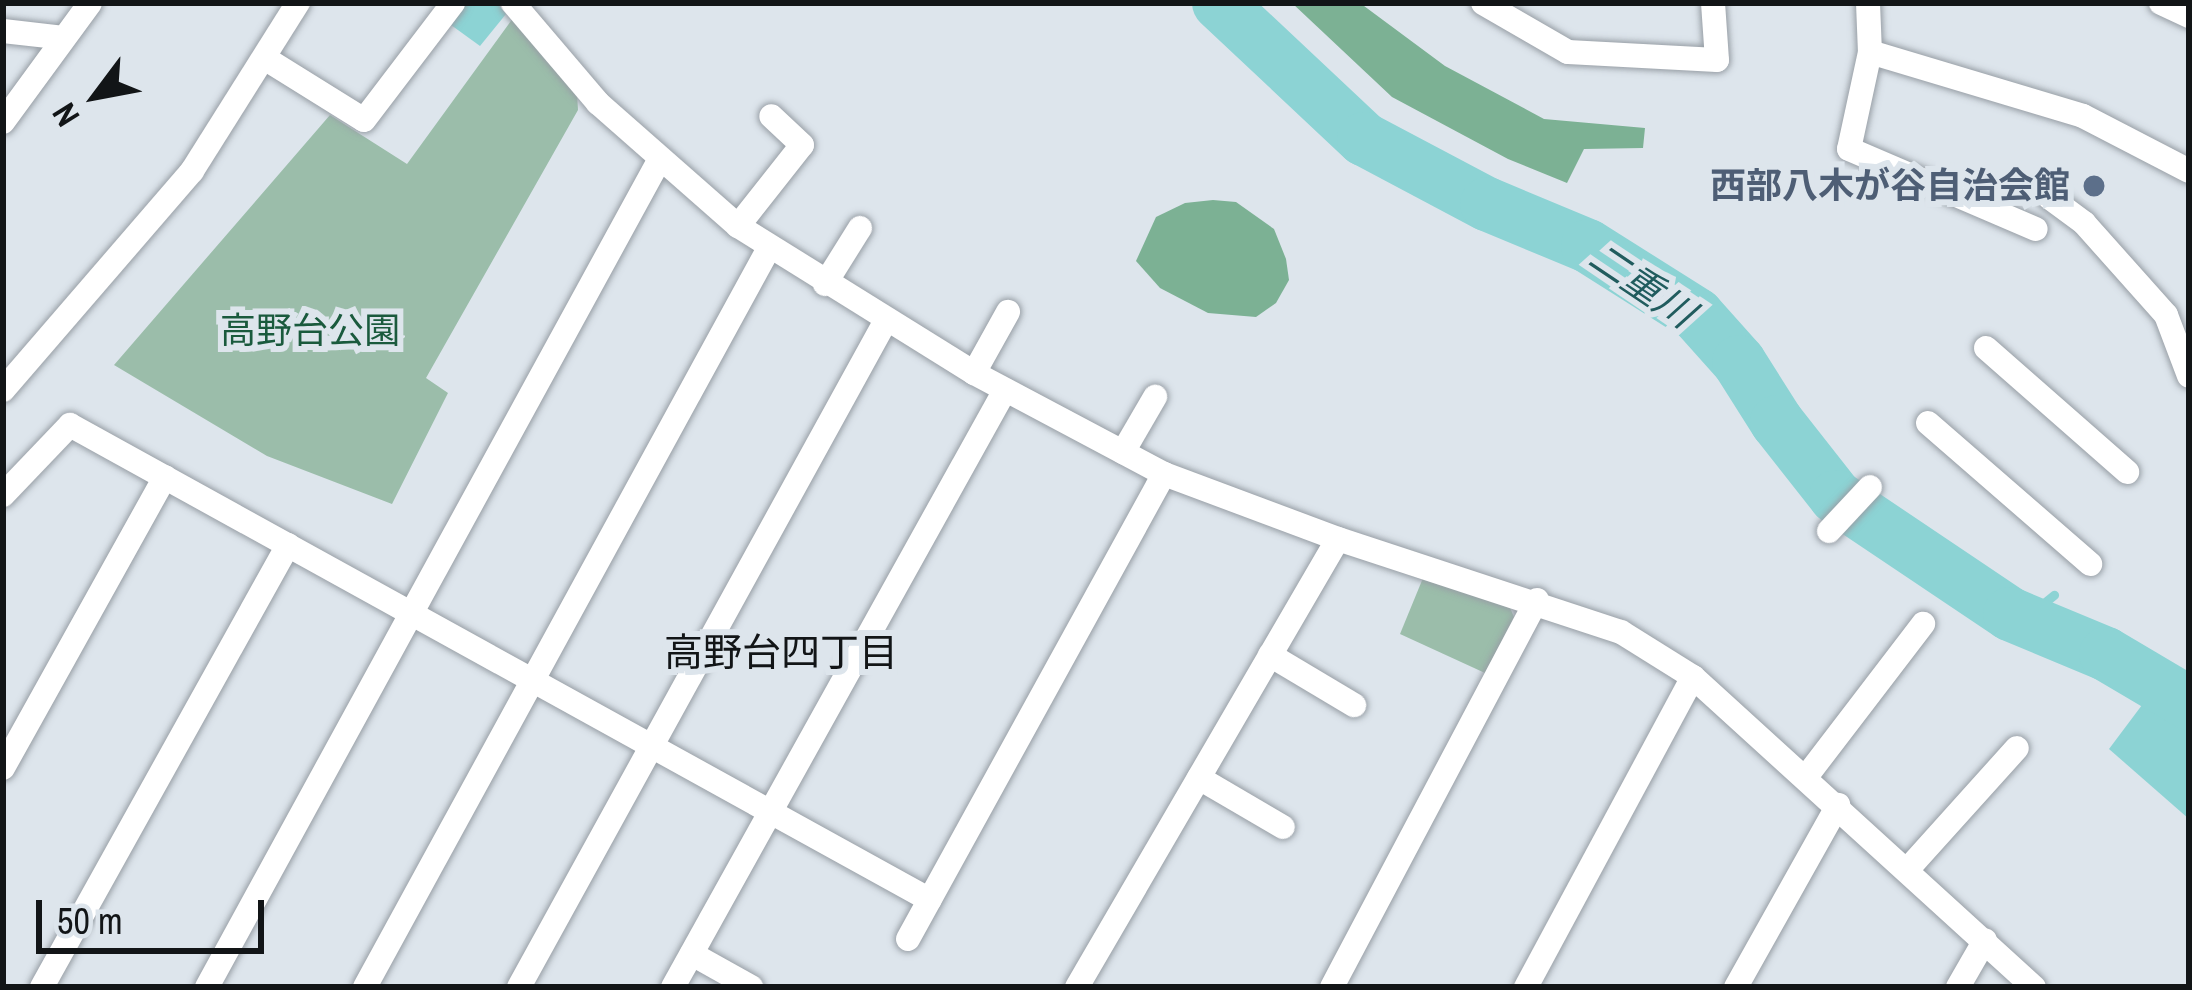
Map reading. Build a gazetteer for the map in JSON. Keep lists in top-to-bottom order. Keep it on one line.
{"districts":["高野台四丁目"],"water":["二重川"],"parks":["高野台公園"],"places":["西部八木が谷自治会館"],"scale_bar":"50 m","north":"bottom left"}
